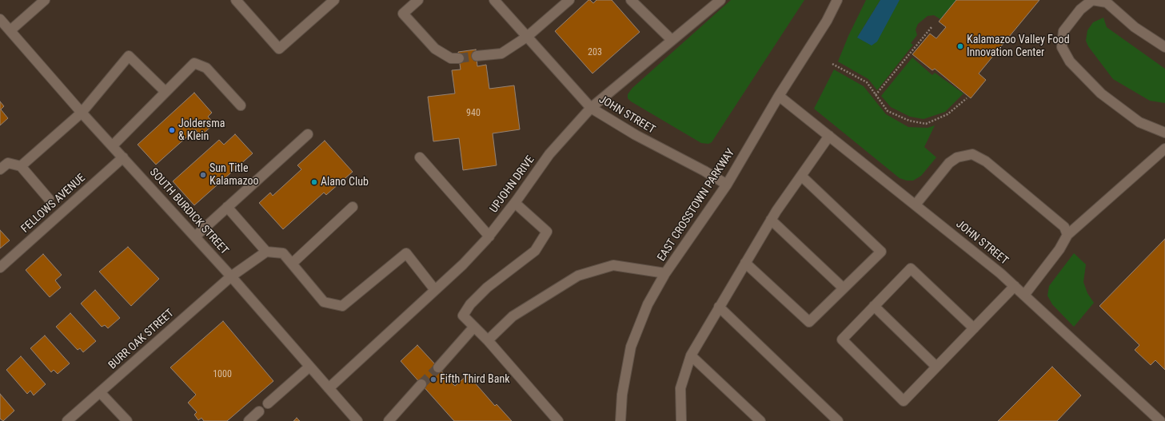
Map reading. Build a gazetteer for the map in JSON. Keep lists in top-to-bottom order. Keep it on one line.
{"streets":{"street":["JOHN STREET","UPJOHN DRIVE","FELLOWS AVENUE","EAST CROSSTOWN PARKWAY","SOUTH BURDICK STREET","BURR OAK STREET"]},"crossings":[["JOHN STREET","UPJOHN DRIVE"],["JOHN STREET","EAST CROSSTOWN PARKWAY"],["UPJOHN DRIVE","SOUTH BURDICK STREET"],["FELLOWS AVENUE","SOUTH BURDICK STREET"],["SOUTH BURDICK STREET","BURR OAK STREET"]],"places":["Kalamazoo Valley Food Innovation Center","Joldersma & Klein","Sun Title Kalamazoo","Alano Club","Fifth Third Bank"],"house_numbers":["203","940","1000"]}
